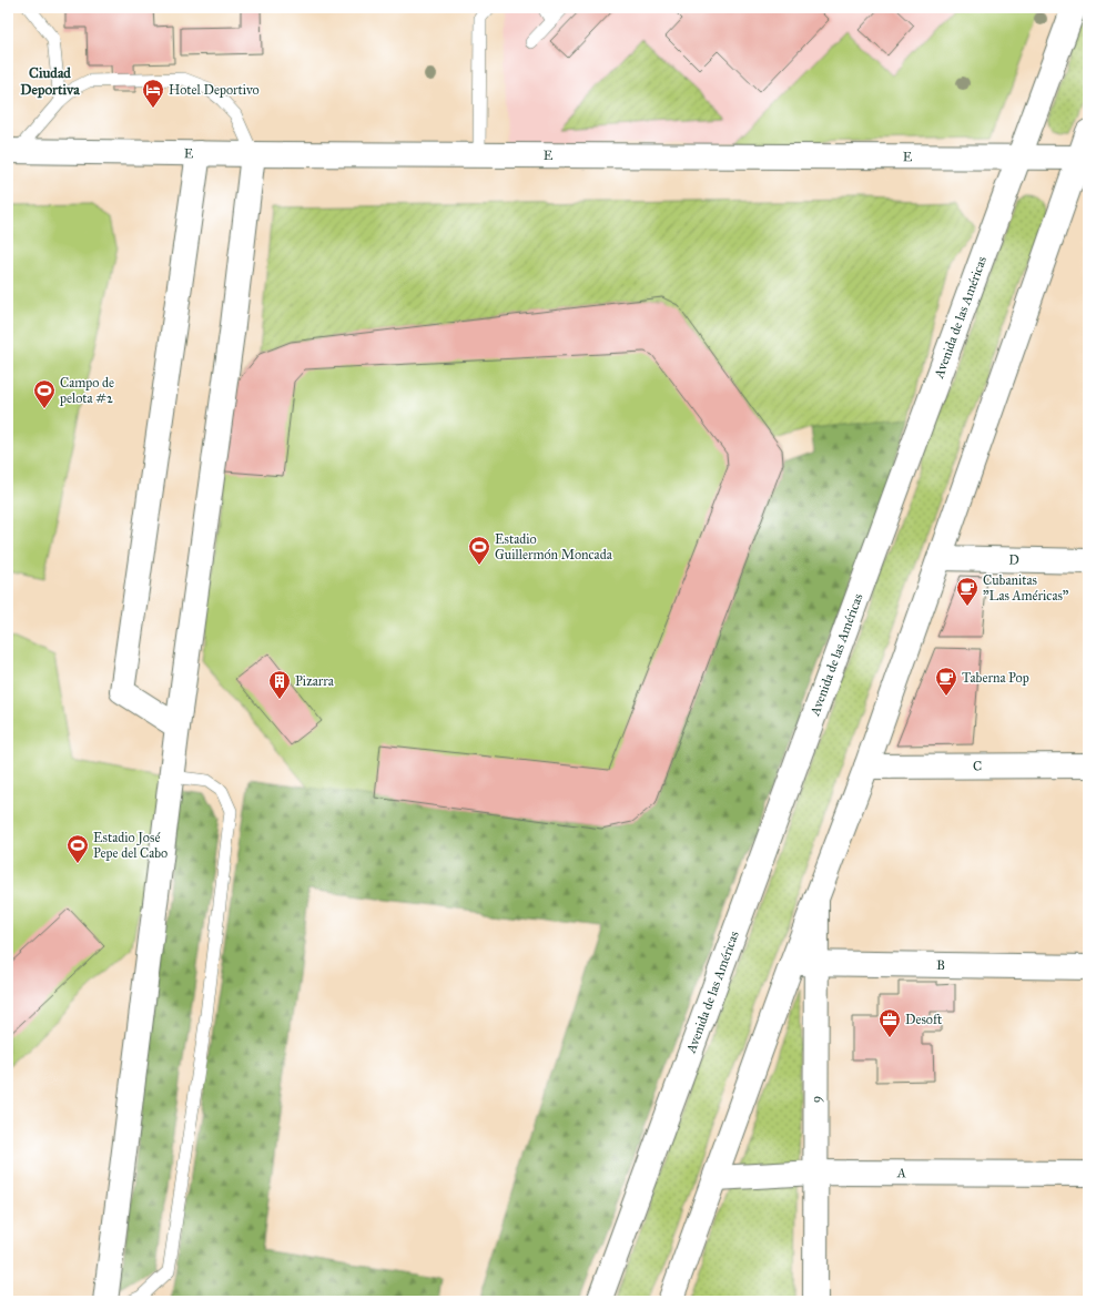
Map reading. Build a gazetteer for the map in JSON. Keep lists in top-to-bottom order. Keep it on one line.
{"streets":{"street":["E","Avenida de las Américas","D","C","B","9","A"]},"crossings":[["E","Avenida de las Américas"],["B","9"],["9","A"]],"districts":["Ciudad Deportiva"],"places":{"hotel":["Hotel Deportivo"],"sports":["Campo de pelota #2","Estadio Guillermón Moncada","Estadio José Pepe del Cabo"],"cafe":["Cubanitas \"Las Américas\"","Taberna Pop"],"building":["Pizarra"],"office":["Desoft"]}}
